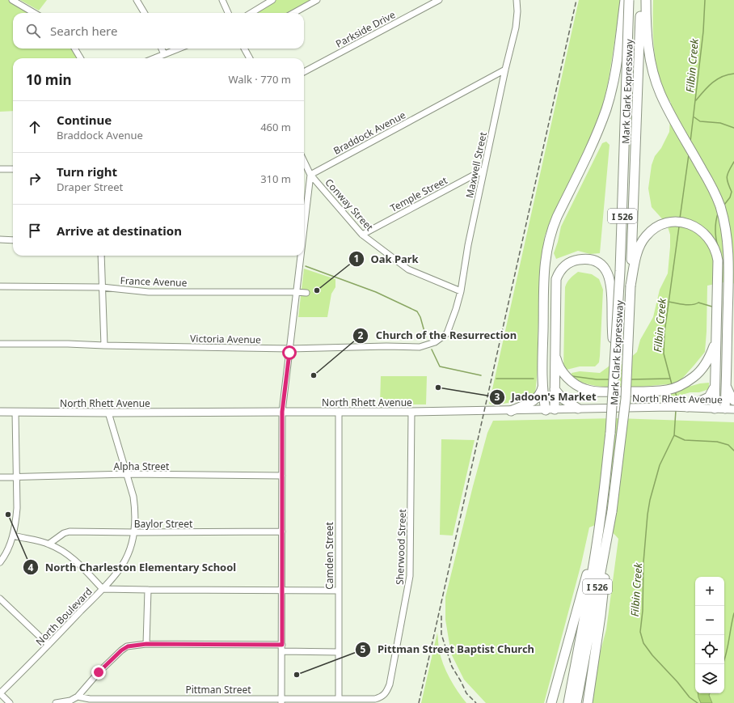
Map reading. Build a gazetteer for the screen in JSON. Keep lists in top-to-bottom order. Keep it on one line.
{"streets":{"highway":["Mark Clark Expressway","I 526"],"main road":["North Rhett Avenue"],"street":["Parkside Drive","Braddock Avenue","Maxwell Street","Temple Street","Conway Street","France Avenue","Victoria Avenue","Alpha Street","Baylor Street","Sherwood Street","Camden Street","North Boulevard","Pittman Street"]},"crossings":[["Braddock Avenue","Maxwell Street"],["Braddock Avenue","Conway Street"],["Maxwell Street","Temple Street"],["Maxwell Street","Conway Street"],["Maxwell Street","Victoria Avenue"],["Temple Street","Conway Street"],["North Rhett Avenue","Sherwood Street"],["North Rhett Avenue","Camden Street"],["North Rhett Avenue","North Boulevard"],["Alpha Street","North Boulevard"],["Baylor Street","North Boulevard"],["Sherwood Street","Pittman Street"],["Camden Street","Pittman Street"]],"water":["Filbin Creek"],"places":["Oak Park","Church of the Resurrection","Jadoon's Market","North Charleston Elementary School","Pittman Street Baptist Church"],"page":{"search":"Search here","heading":["10 min","Walk · 770 m"],"list":[["Continue","Braddock Avenue","460 m"],["Turn right","Draper Street","310 m"],"Arrive at destination"],"map_buttons":["+","−"]}}
